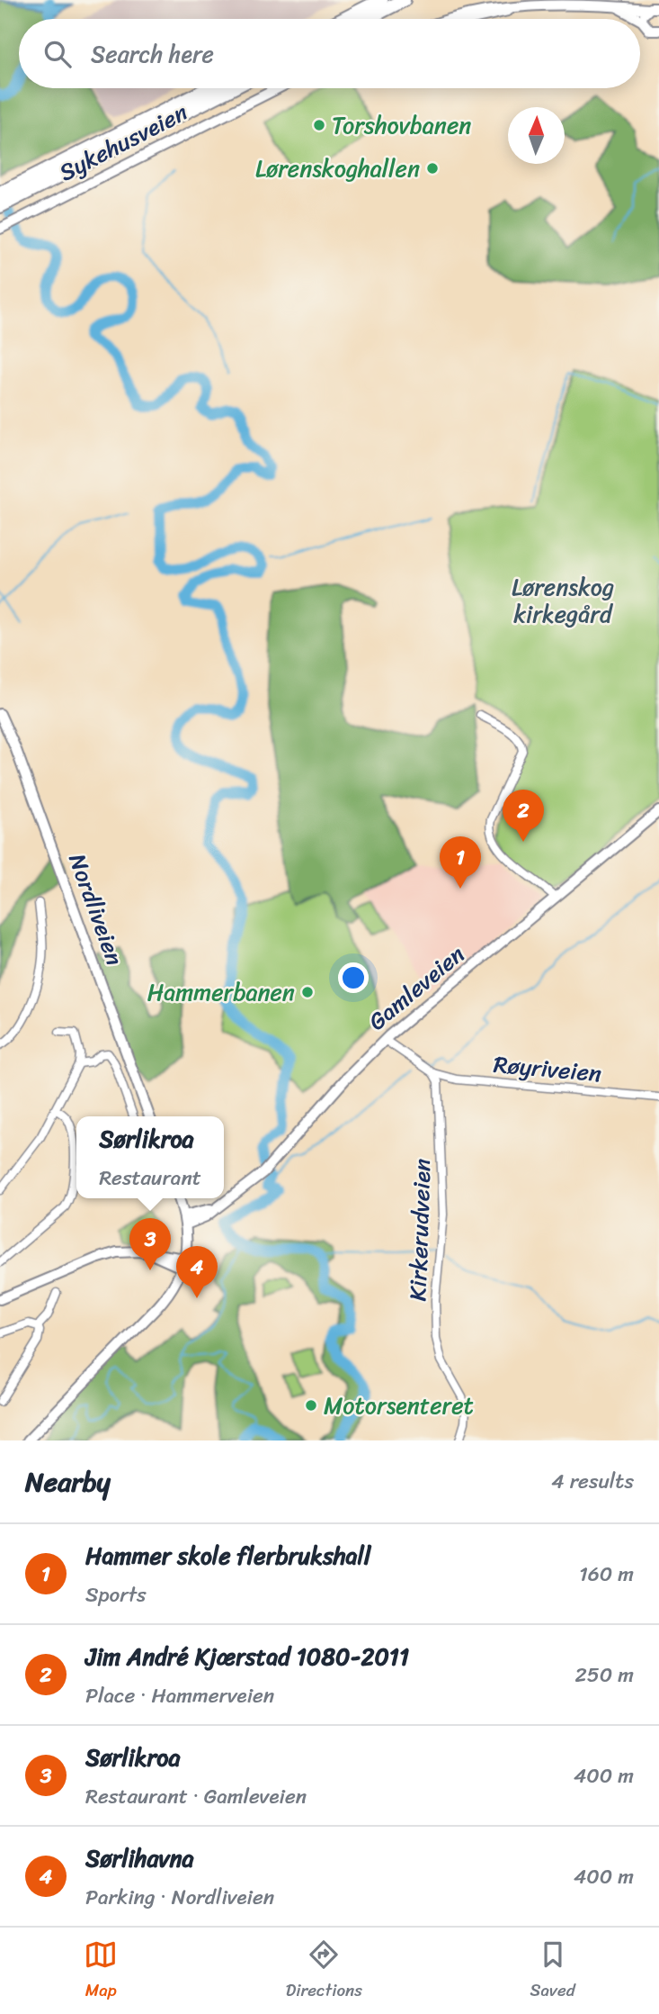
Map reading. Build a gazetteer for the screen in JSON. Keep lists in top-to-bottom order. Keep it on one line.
{"streets":{"main road":["Sykehusveien","Nordliveien","Gamleveien"],"street":["Røyriveien","Kirkerudveien"]},"crossings":[["Røyriveien","Kirkerudveien"]],"parks":["Lørenskog kirkegård"],"places":["Torshovbanen","Lørenskoghallen","Hammerbanen","Motorsenteret"],"north":"top","page":{"search":"Search here","pins":["2","1","3","4"],"popup":["Sørlikroa","Restaurant"],"heading":["Nearby","4 results"],"list":[{"mark":"1","name":"Hammer skole flerbrukshall","note":"Sports","value":"160 m"},{"mark":"2","name":"Jim André Kjærstad 1080-2011","note":"Place · Hammerveien","value":"250 m"},{"mark":"3","name":"Sørlikroa","note":"Restaurant · Gamleveien","value":"400 m"},{"mark":"4","name":"Sørlihavna","note":"Parking · Nordliveien","value":"400 m"}],"nav":["Map","Directions","Saved"]}}
